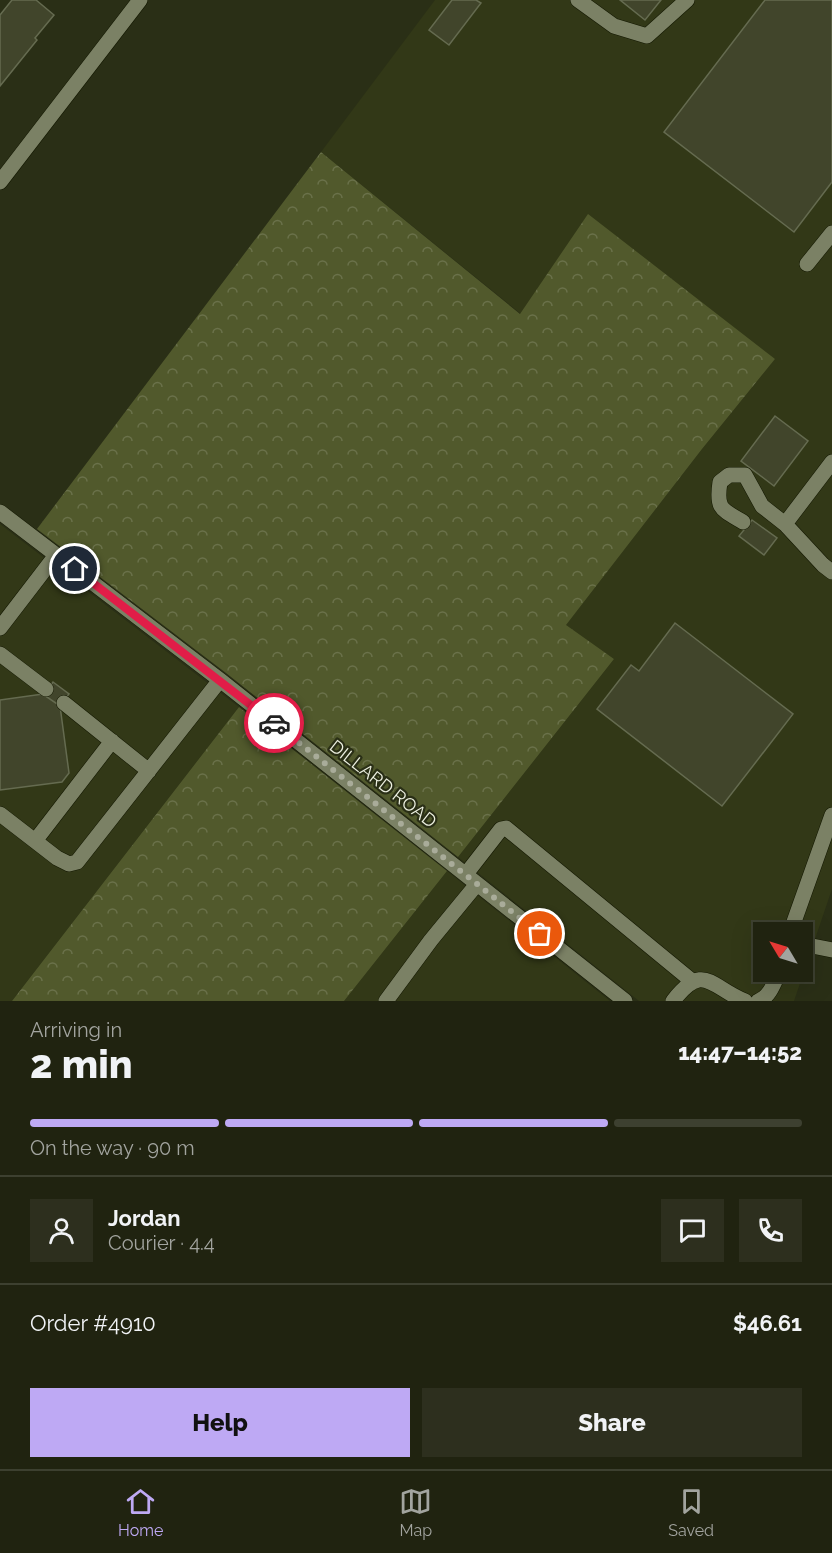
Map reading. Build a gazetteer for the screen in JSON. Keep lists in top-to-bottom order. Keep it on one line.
{"streets":{"street":["DILLARD ROAD"]},"north":"top left","page":{"heading":["2 min","Arriving in","14:47–14:52"],"panel":["Jordan","Courier · 4.4","Order #4910","$46.61"],"bar":"On the way · 90 m","buttons":["Help","Share"],"tabs":["Home","Map","Saved"]}}
